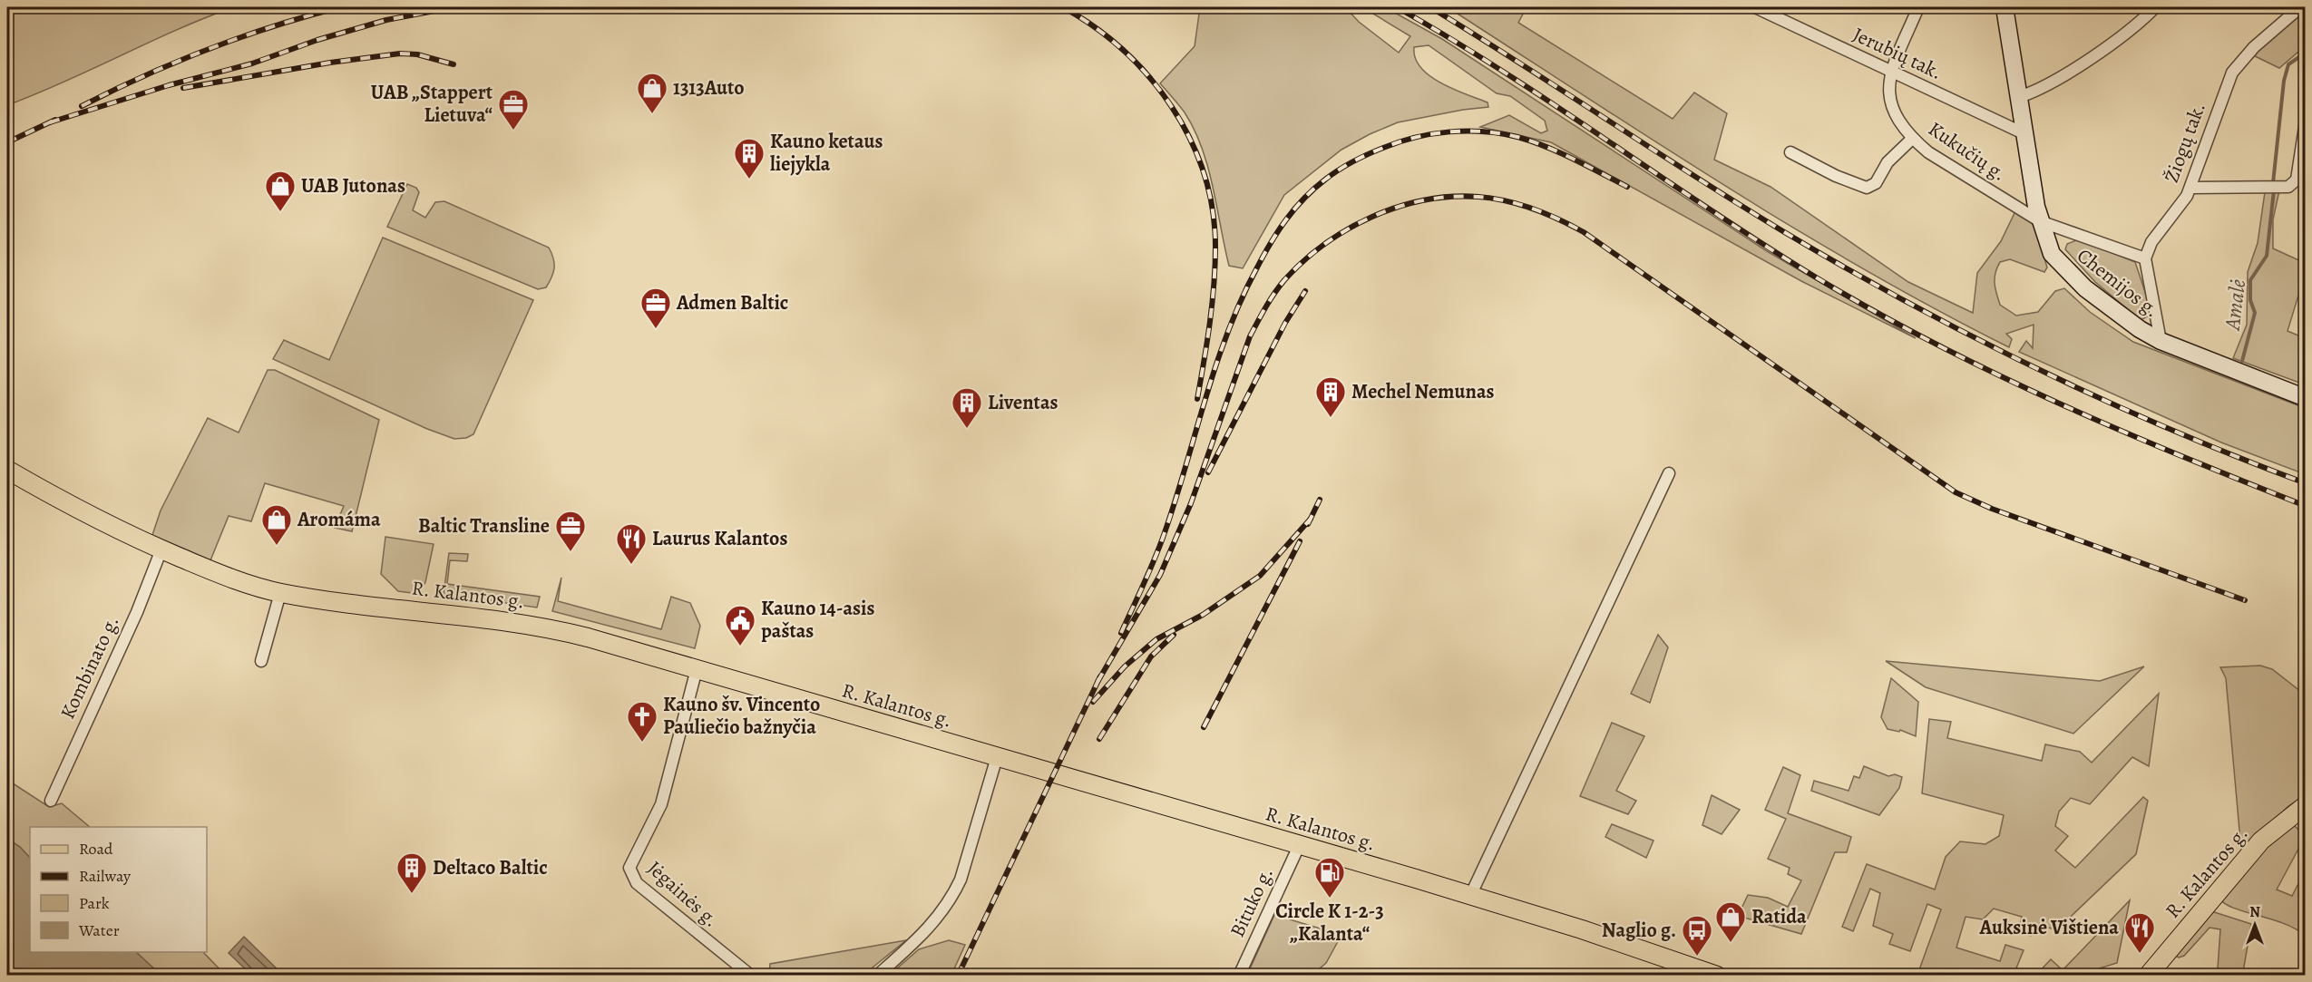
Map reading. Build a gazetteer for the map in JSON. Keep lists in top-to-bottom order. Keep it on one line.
{"streets":{"main road":["Chemijos g.","R. Kalantos g."],"street":["Jerubių tak.","Žiogų tak.","Kukučių g.","Kombinato g.","Jėgainės g.","Bituko g."]},"crossings":[["Jerubių tak.","Kukučių g."],["Jerubių tak.","Chemijos g."],["Žiogų tak.","Kukučių g."],["Kukučių g.","Chemijos g."],["R. Kalantos g.","Kombinato g."],["R. Kalantos g.","Jėgainės g."],["R. Kalantos g.","Bituko g."]],"water":["Amalė"],"places":{"shop":["1313Auto","UAB Jutonas","Aromáma","Ratida"],"office":["UAB „Stappert Lietuva“","Admen Baltic","Baltic Transline"],"building":["Kauno ketaus liejykla","Mechel Nemunas","Liventas","Deltaco Baltic"],"restaurant":["Laurus Kalantos","Auksinė Vištiena"],"public building":["Kauno 14-asis paštas"],"church":["Kauno šv. Vincento Pauliečio bažnyčia"],"fuel station":["Circle K 1-2-3 „Kalanta“"],"bus stop":["Naglio g."]},"legend":["Road","Railway","Park","Water"],"north":"top"}
